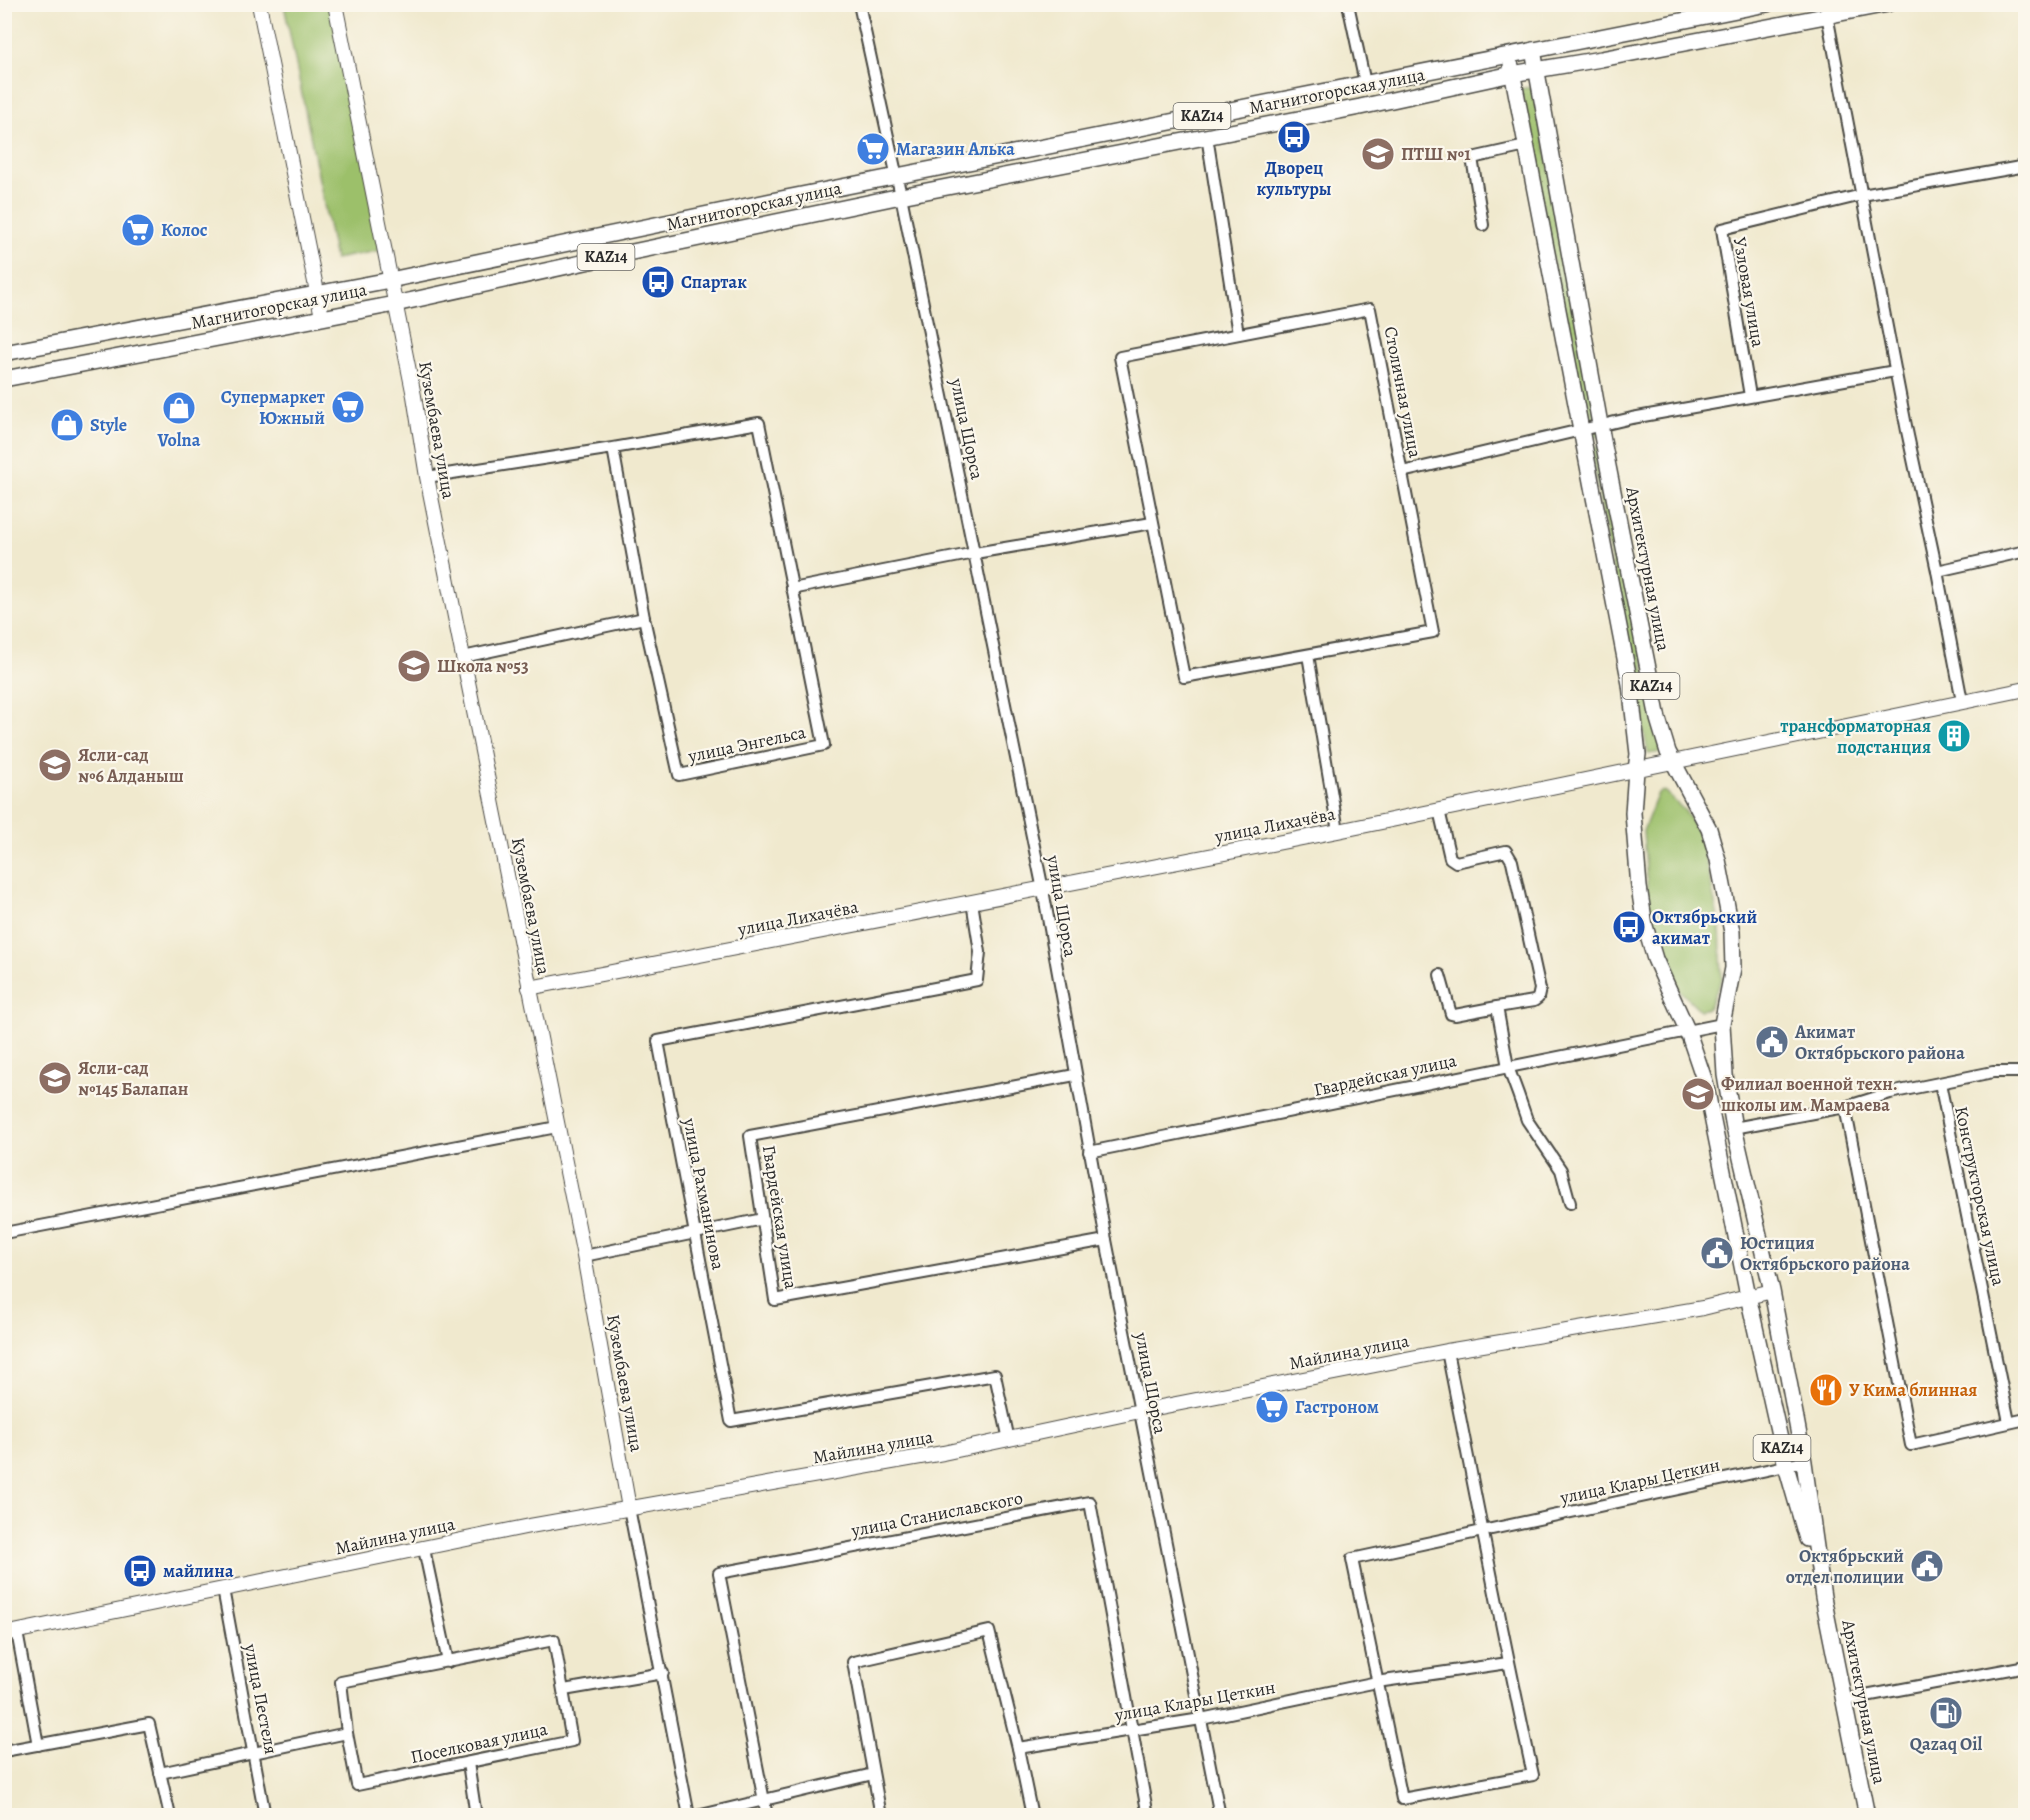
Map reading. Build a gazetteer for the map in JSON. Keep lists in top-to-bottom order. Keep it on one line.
{"streets":{"main road":["Магнитогорская улица","KAZ14","Архитектурная улица"],"street":["Узловая улица","Столичная улица","улица Щорса","Кузембаева улица","улица Энгельса","улица Лихачёва","Гвардейская улица","улица Рахманинова","Конструкторская улица","Майлина улица","улица Клары Цеткин","улица Станиславского","улица Пестеля","Поселковая улица"]},"crossings":[["Магнитогорская улица","улица Щорса"],["Магнитогорская улица","Кузембаева улица"],["Магнитогорская улица","Архитектурная улица"],["Столичная улица","Архитектурная улица"],["улица Щорса","улица Лихачёва"],["улица Щорса","Гвардейская улица"],["улица Щорса","Майлина улица"],["улица Щорса","улица Клары Цеткин"],["Кузембаева улица","улица Энгельса"],["Кузембаева улица","улица Лихачёва"],["Кузембаева улица","Майлина улица"],["Архитектурная улица","улица Лихачёва"],["Архитектурная улица","Гвардейская улица"],["Архитектурная улица","Майлина улица"],["Архитектурная улица","улица Клары Цеткин"],["улица Лихачёва","улица Рахманинова"],["улица Рахманинова","Майлина улица"],["Майлина улица","улица Клары Цеткин"],["Майлина улица","улица Пестеля"],["улица Клары Цеткин","улица Станиславского"]],"places":{"bus stop":["Дворец культуры","Спартак","Октябрьский акимат","майлина"],"supermarket":["Магазин Алька","Колос","Супермаркет Южный","Гастроном"],"school or university":["ПТШ №1","Школа №53","Ясли-сад №6 Алданыш","Ясли-сад №145 Балапан","Филиал военной техн. школы им. Мамраева"],"shop":["Volna","Style"],"building":["трансформаторная подстанция"],"public building":["Акимат Октябрьского района","Юстиция Октябрьского района","Октябрьский отдел полиции"],"restaurant":["У Кима блинная"],"fuel station":["Qazaq Oil"]}}
